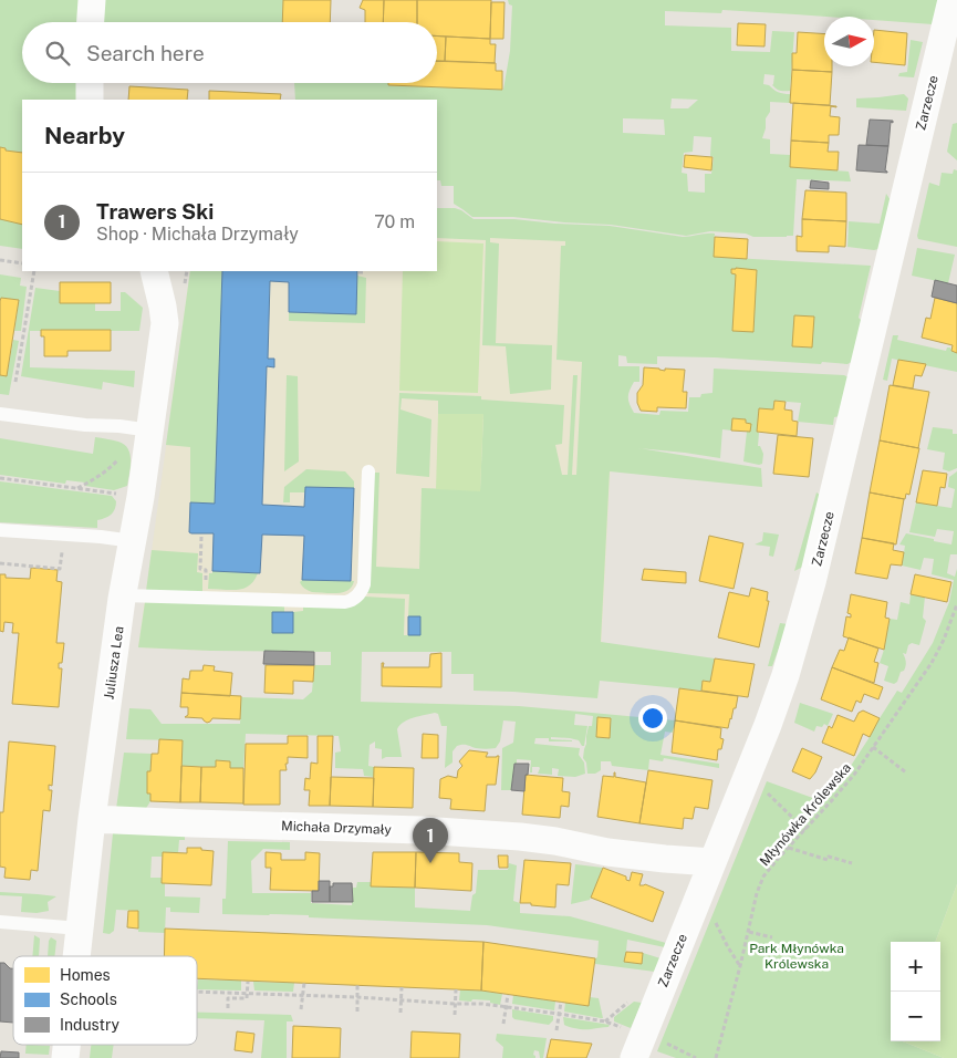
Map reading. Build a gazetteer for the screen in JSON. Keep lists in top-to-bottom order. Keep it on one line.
{"streets":{"street":["Zarzecze","Juliusza Lea","Michała Drzymały"],"path":["Młynówka Królewska"]},"crossings":[["Zarzecze","Michała Drzymały"],["Juliusza Lea","Michała Drzymały"]],"parks":["Park Młynówka Królewska"],"legend":["Homes","Schools","Industry"],"north":"right","page":{"search":"Search here","heading":"Nearby","list":[{"mark":"1","name":"Trawers Ski","note":"Shop · Michała Drzymały","value":"70 m"}],"pins":"1","map_buttons":["+","−"]}}
